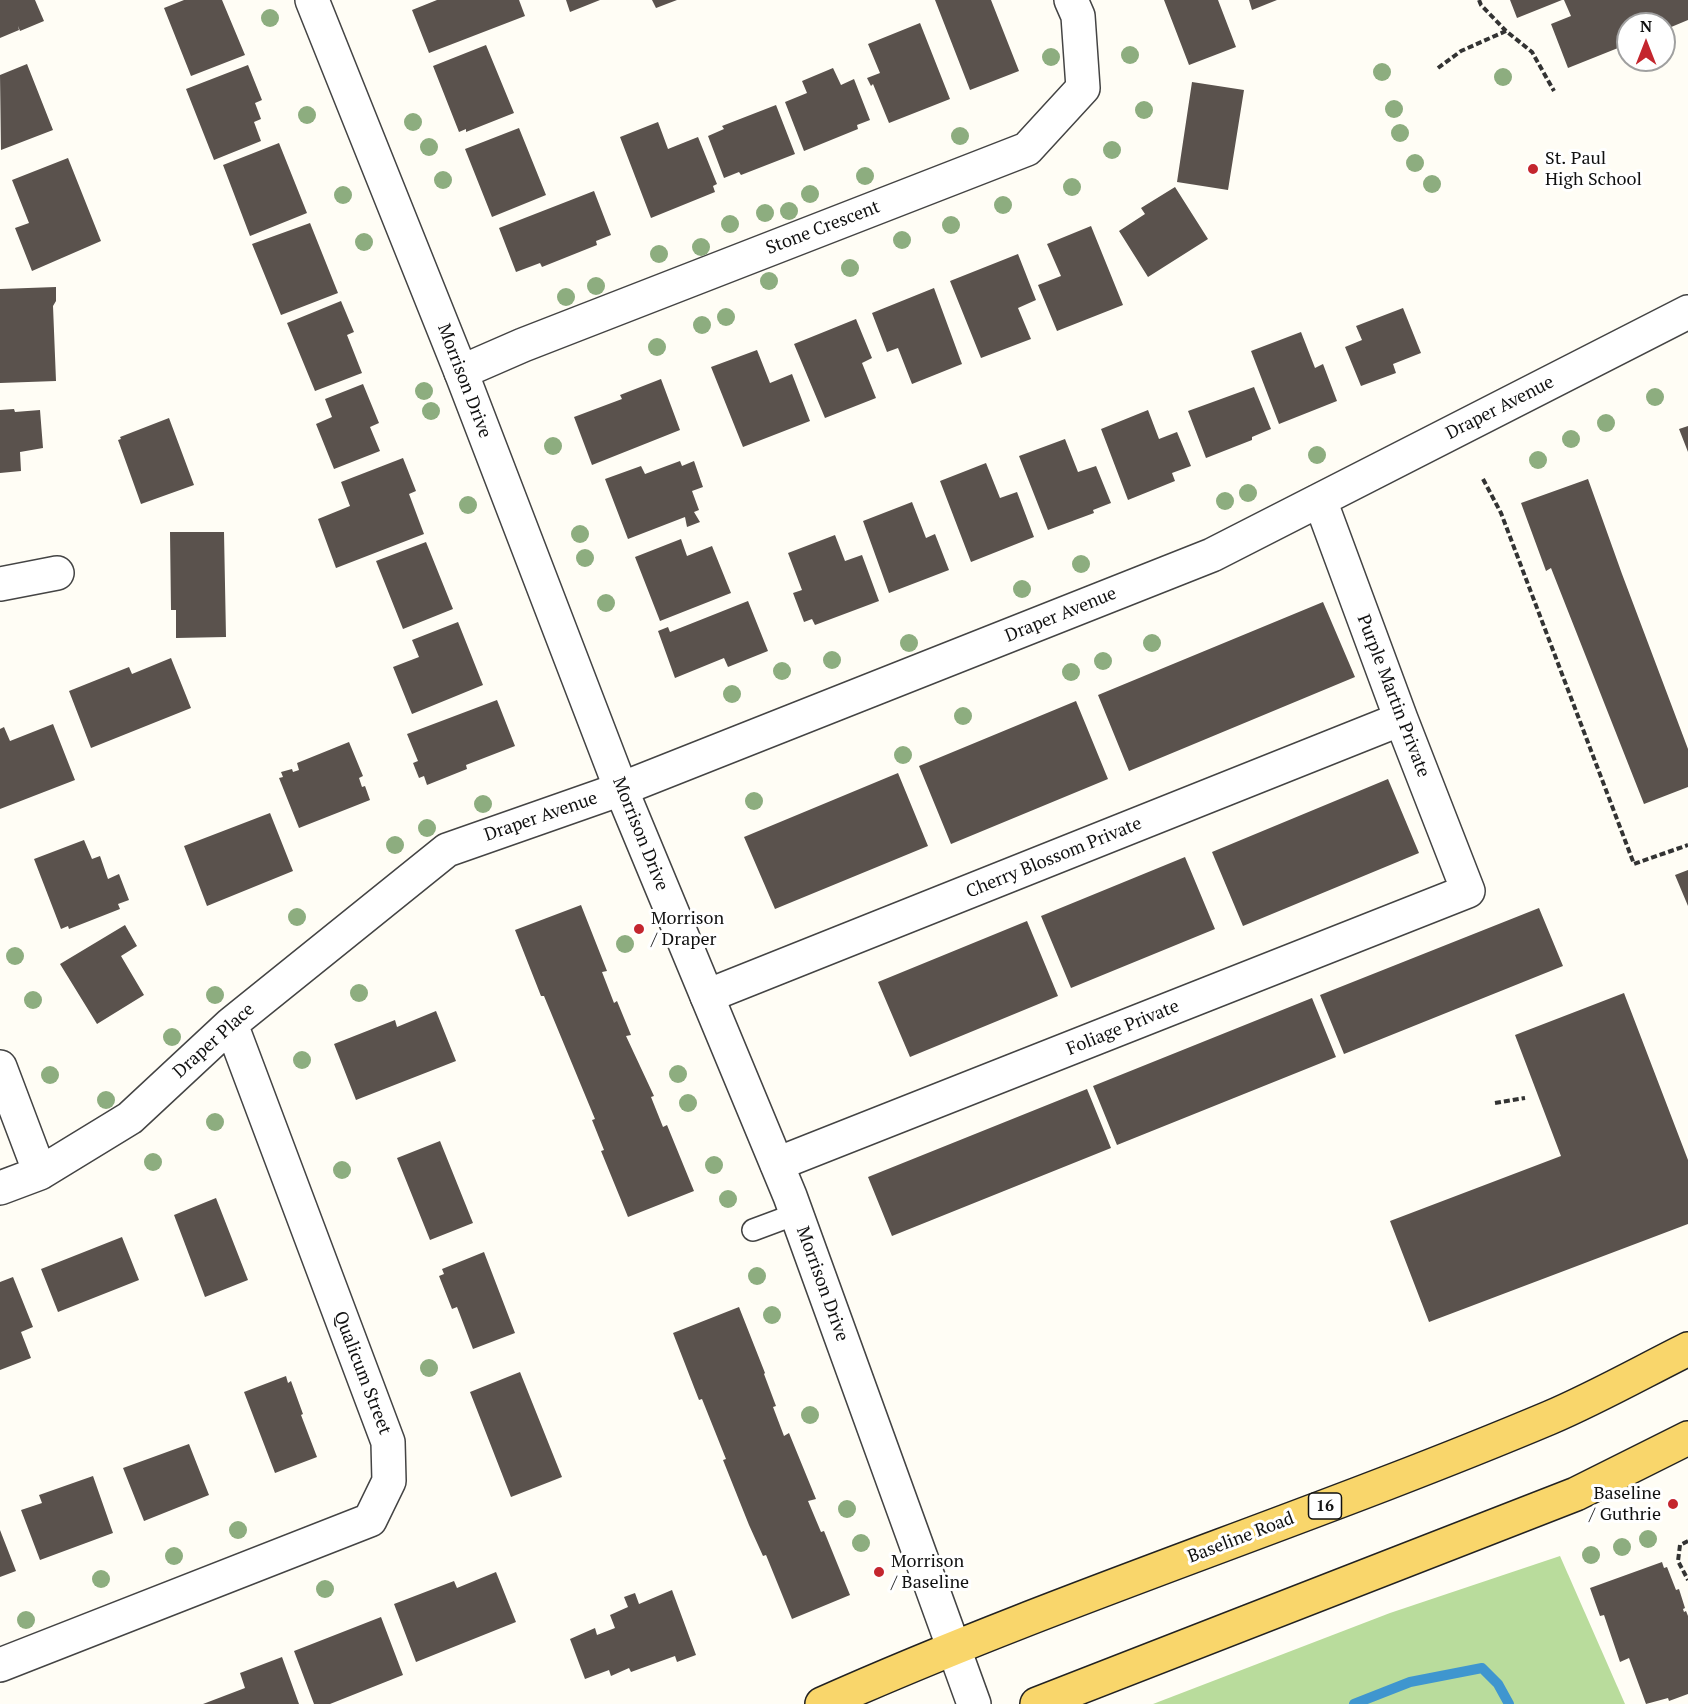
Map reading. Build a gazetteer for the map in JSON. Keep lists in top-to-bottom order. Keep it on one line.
{"streets":{"main road":["16","Baseline Road"],"street":["Stone Crescent","Morrison Drive","Draper Avenue","Purple Martin Private","Cherry Blossom Private","Foliage Private","Draper Place","Qualicum Street"]},"crossings":[["Stone Crescent","Morrison Drive"],["Morrison Drive","Draper Avenue"],["Morrison Drive","Cherry Blossom Private"],["Morrison Drive","Foliage Private"],["Morrison Drive","Baseline Road"],["Draper Avenue","Purple Martin Private"],["Draper Avenue","Draper Place"],["Purple Martin Private","Cherry Blossom Private"],["Purple Martin Private","Foliage Private"],["Draper Place","Qualicum Street"]],"places":["St. Paul High School","Morrison / Draper","Baseline / Guthrie","Morrison / Baseline"],"north":"top"}
